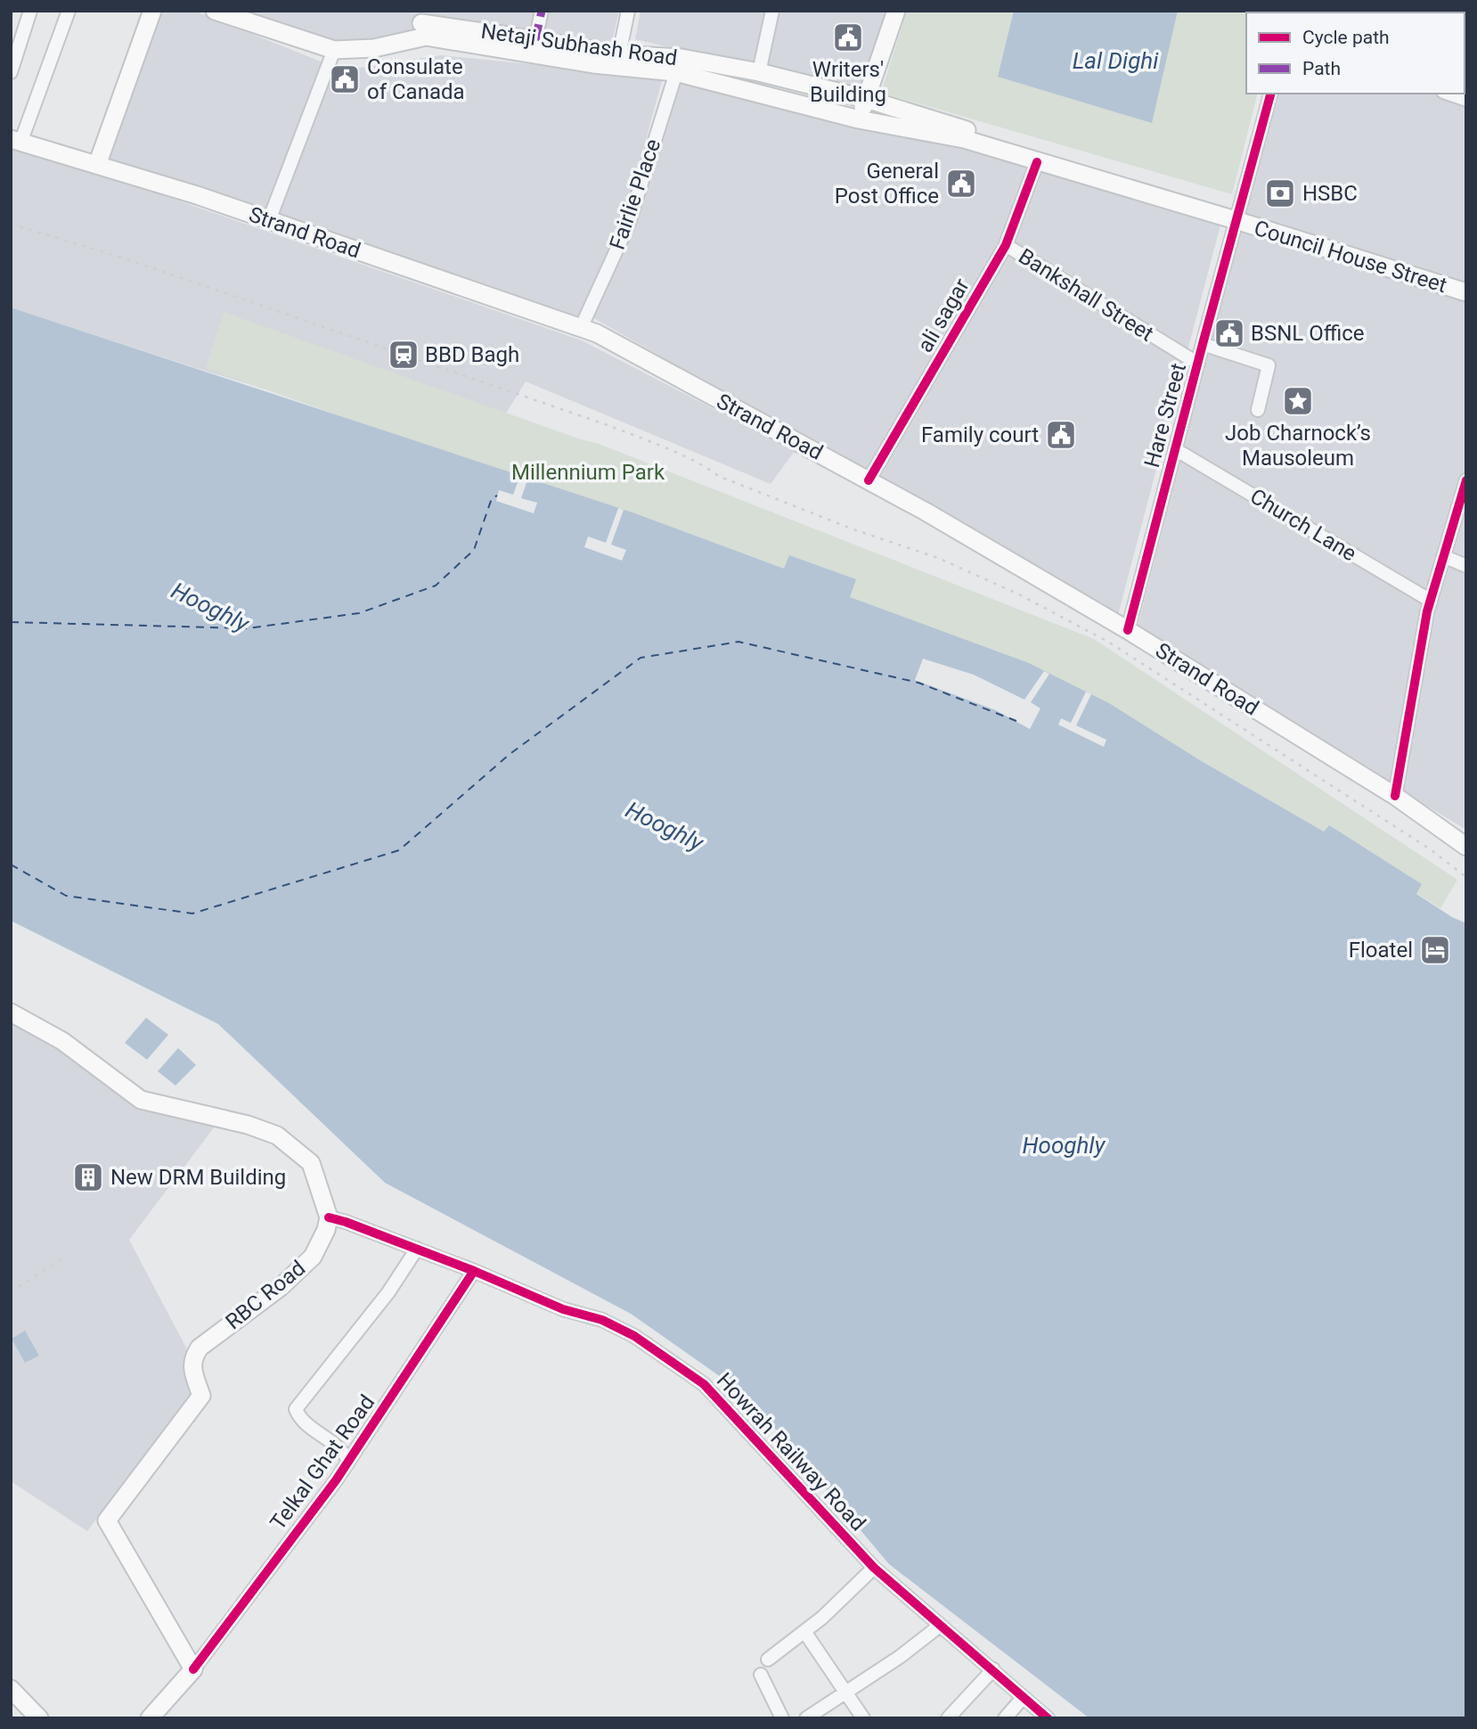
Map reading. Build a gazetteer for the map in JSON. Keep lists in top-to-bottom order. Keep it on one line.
{"streets":{"main road":["Netaji Subhash Road","Strand Road","Council House Street","RBC Road"],"street":["Fairlie Place","Bankshall Street","ali sagar","Hare Street","Church Lane","Howrah Railway Road","Telkal Ghat Road"]},"crossings":[["Netaji Subhash Road","Fairlie Place"],["Netaji Subhash Road","Council House Street"],["Netaji Subhash Road","ali sagar"],["Fairlie Place","Strand Road"],["Strand Road","ali sagar"],["Strand Road","Hare Street"],["Council House Street","ali sagar"],["Council House Street","Hare Street"],["Bankshall Street","ali sagar"],["Bankshall Street","Hare Street"],["Hare Street","Church Lane"],["RBC Road","Howrah Railway Road"],["RBC Road","Telkal Ghat Road"],["Howrah Railway Road","Telkal Ghat Road"]],"water":["Lal Dighi","Hooghly"],"parks":["Millennium Park"],"places":{"public building":["Writers' Building","Consulate of Canada","General Post Office","BSNL Office","Family court"],"bank":["HSBC"],"station":["BBD Bagh"],"place":["Job Charnock’s Mausoleum"],"hotel":["Floatel"],"building":["New DRM Building"]},"legend":["Cycle path","Path"]}
